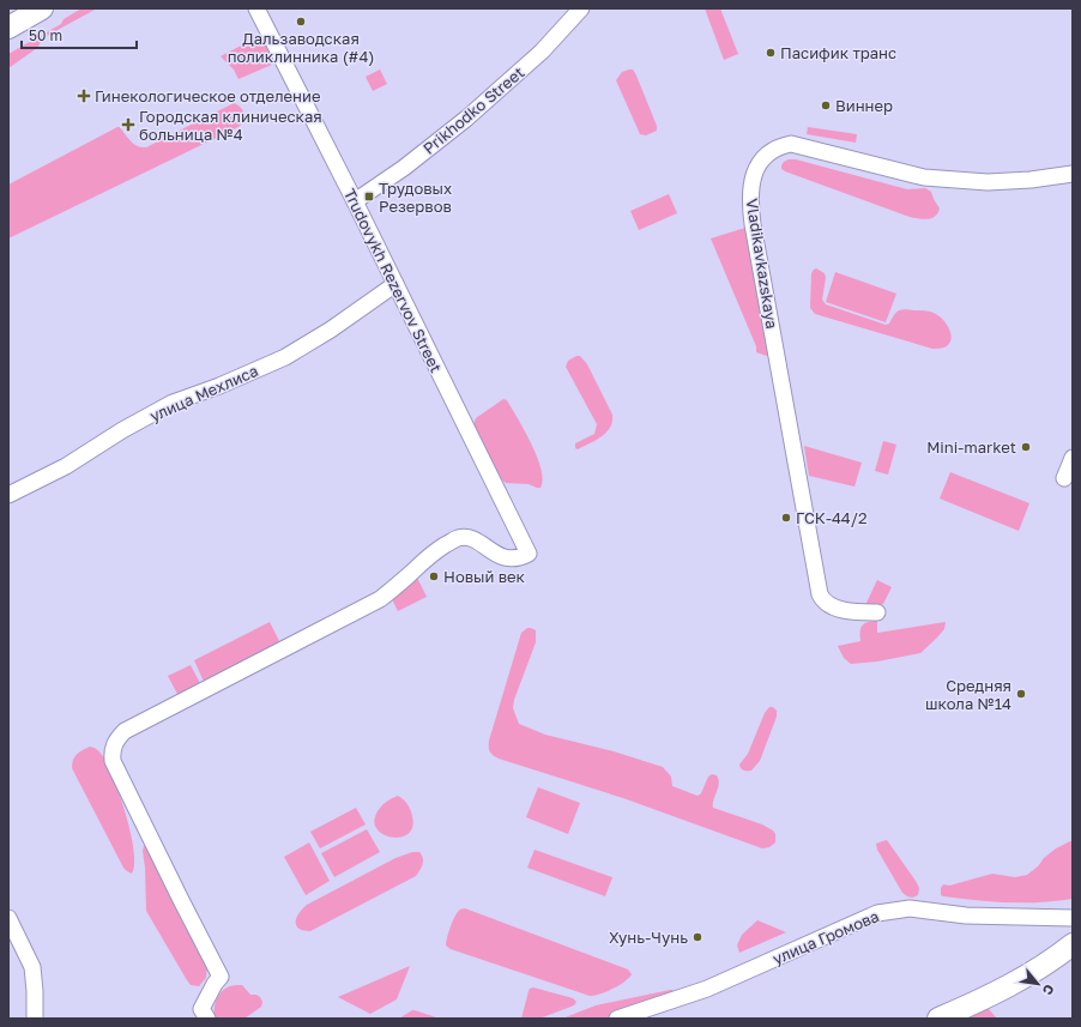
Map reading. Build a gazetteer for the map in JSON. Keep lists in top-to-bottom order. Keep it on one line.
{"streets":{"street":["Prikhodko Street","Vladikavkazskaya","Trudovykh Rezervov Street","улица Мехлиса","улица Громова"]},"crossings":[["Prikhodko Street","Trudovykh Rezervov Street"],["Trudovykh Rezervov Street","улица Мехлиса"]],"places":{"other":["Дальзаводская поликлинника (#4)","Пасифик транс","Виннер","Mini-market","ГСК-44/2","Новый век","Средняя школа №14","Хунь-Чунь"],"health":["Гинекологическое отделение","Городская клиническая больница №4"],"transit":["Трудовых Резервов"]},"scale_bar":"50 m","north":"bottom right"}
